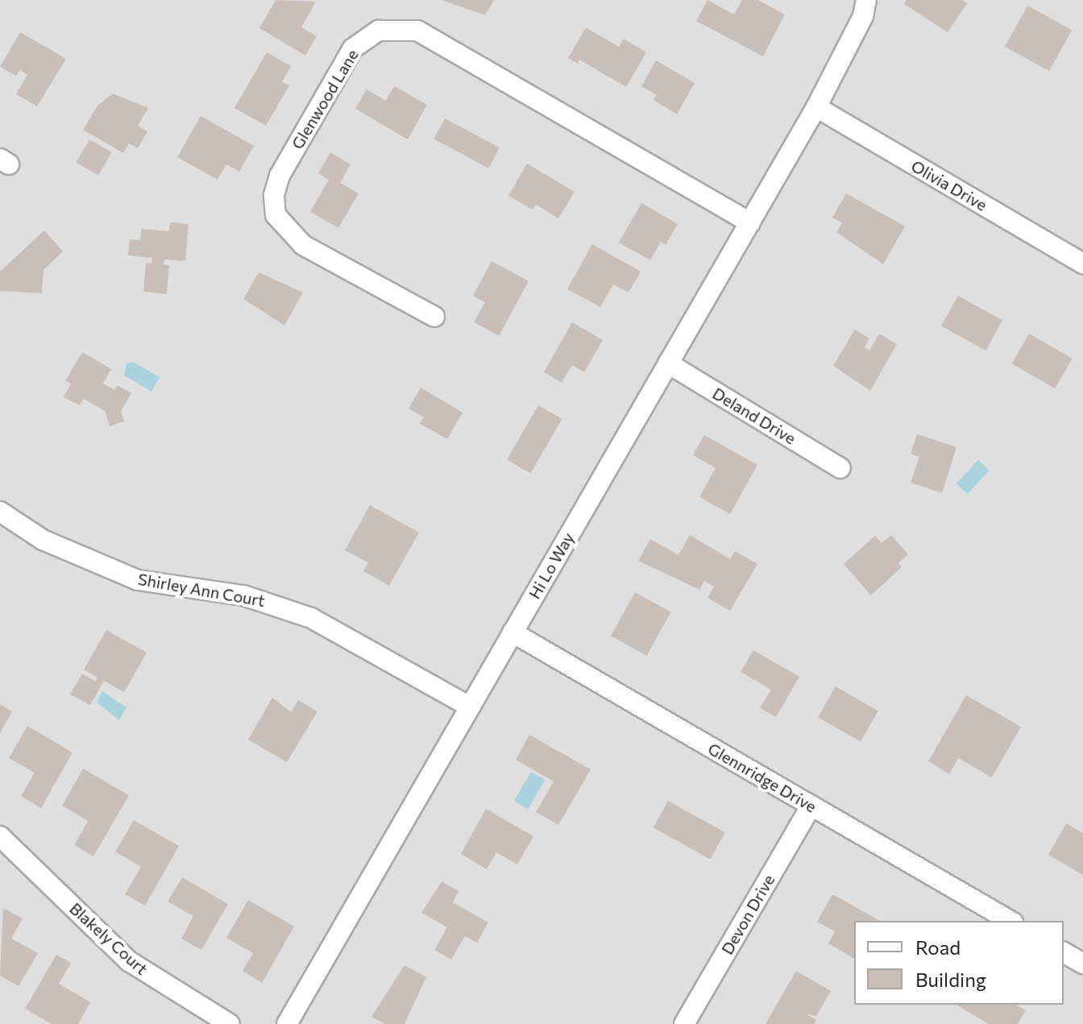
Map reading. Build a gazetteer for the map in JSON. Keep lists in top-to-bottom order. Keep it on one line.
{"streets":{"street":["Glenwood Lane","Olivia Drive","Deland Drive","Hi Lo Way","Shirley Ann Court","Glennridge Drive","Devon Drive","Blakely Court"]},"crossings":[["Glenwood Lane","Hi Lo Way"],["Olivia Drive","Hi Lo Way"],["Deland Drive","Hi Lo Way"],["Hi Lo Way","Shirley Ann Court"],["Hi Lo Way","Glennridge Drive"],["Glennridge Drive","Devon Drive"]],"legend":["Road","Building"]}
